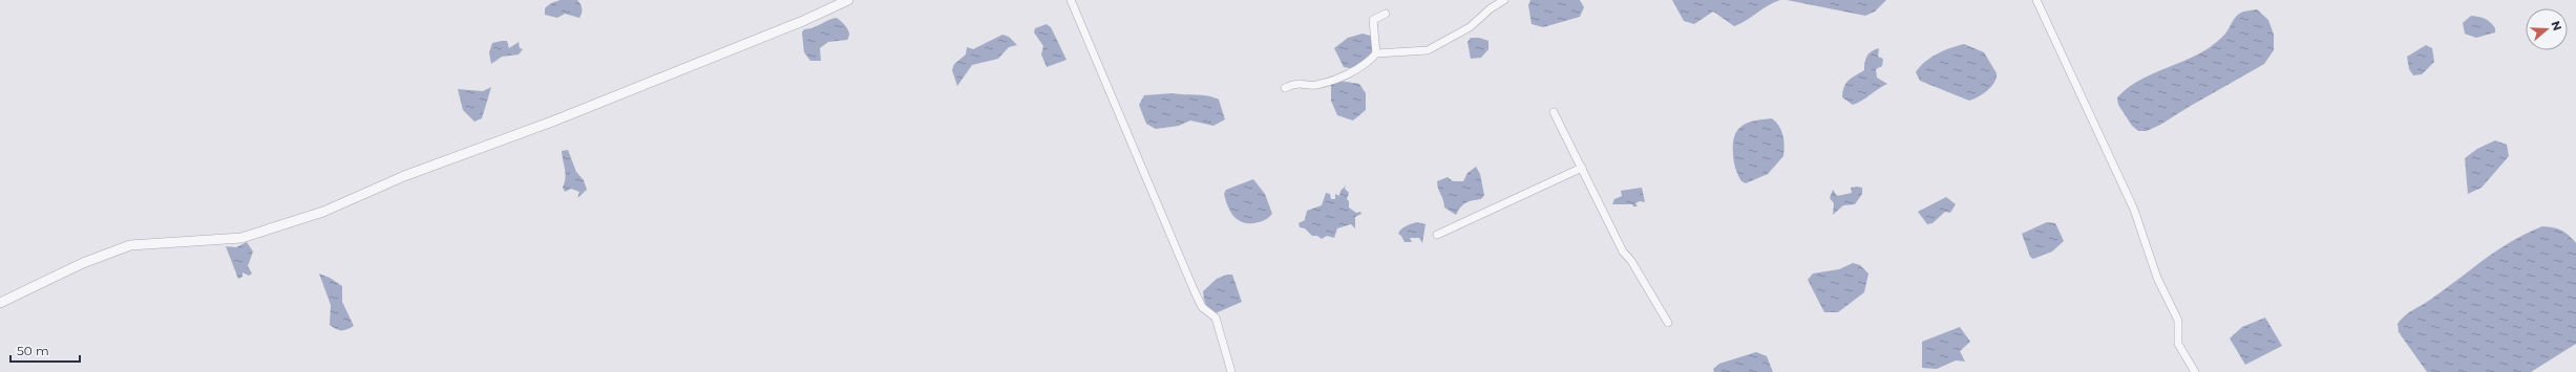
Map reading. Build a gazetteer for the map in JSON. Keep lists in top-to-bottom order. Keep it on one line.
{"scale_bar":"50 m","north":"right"}
